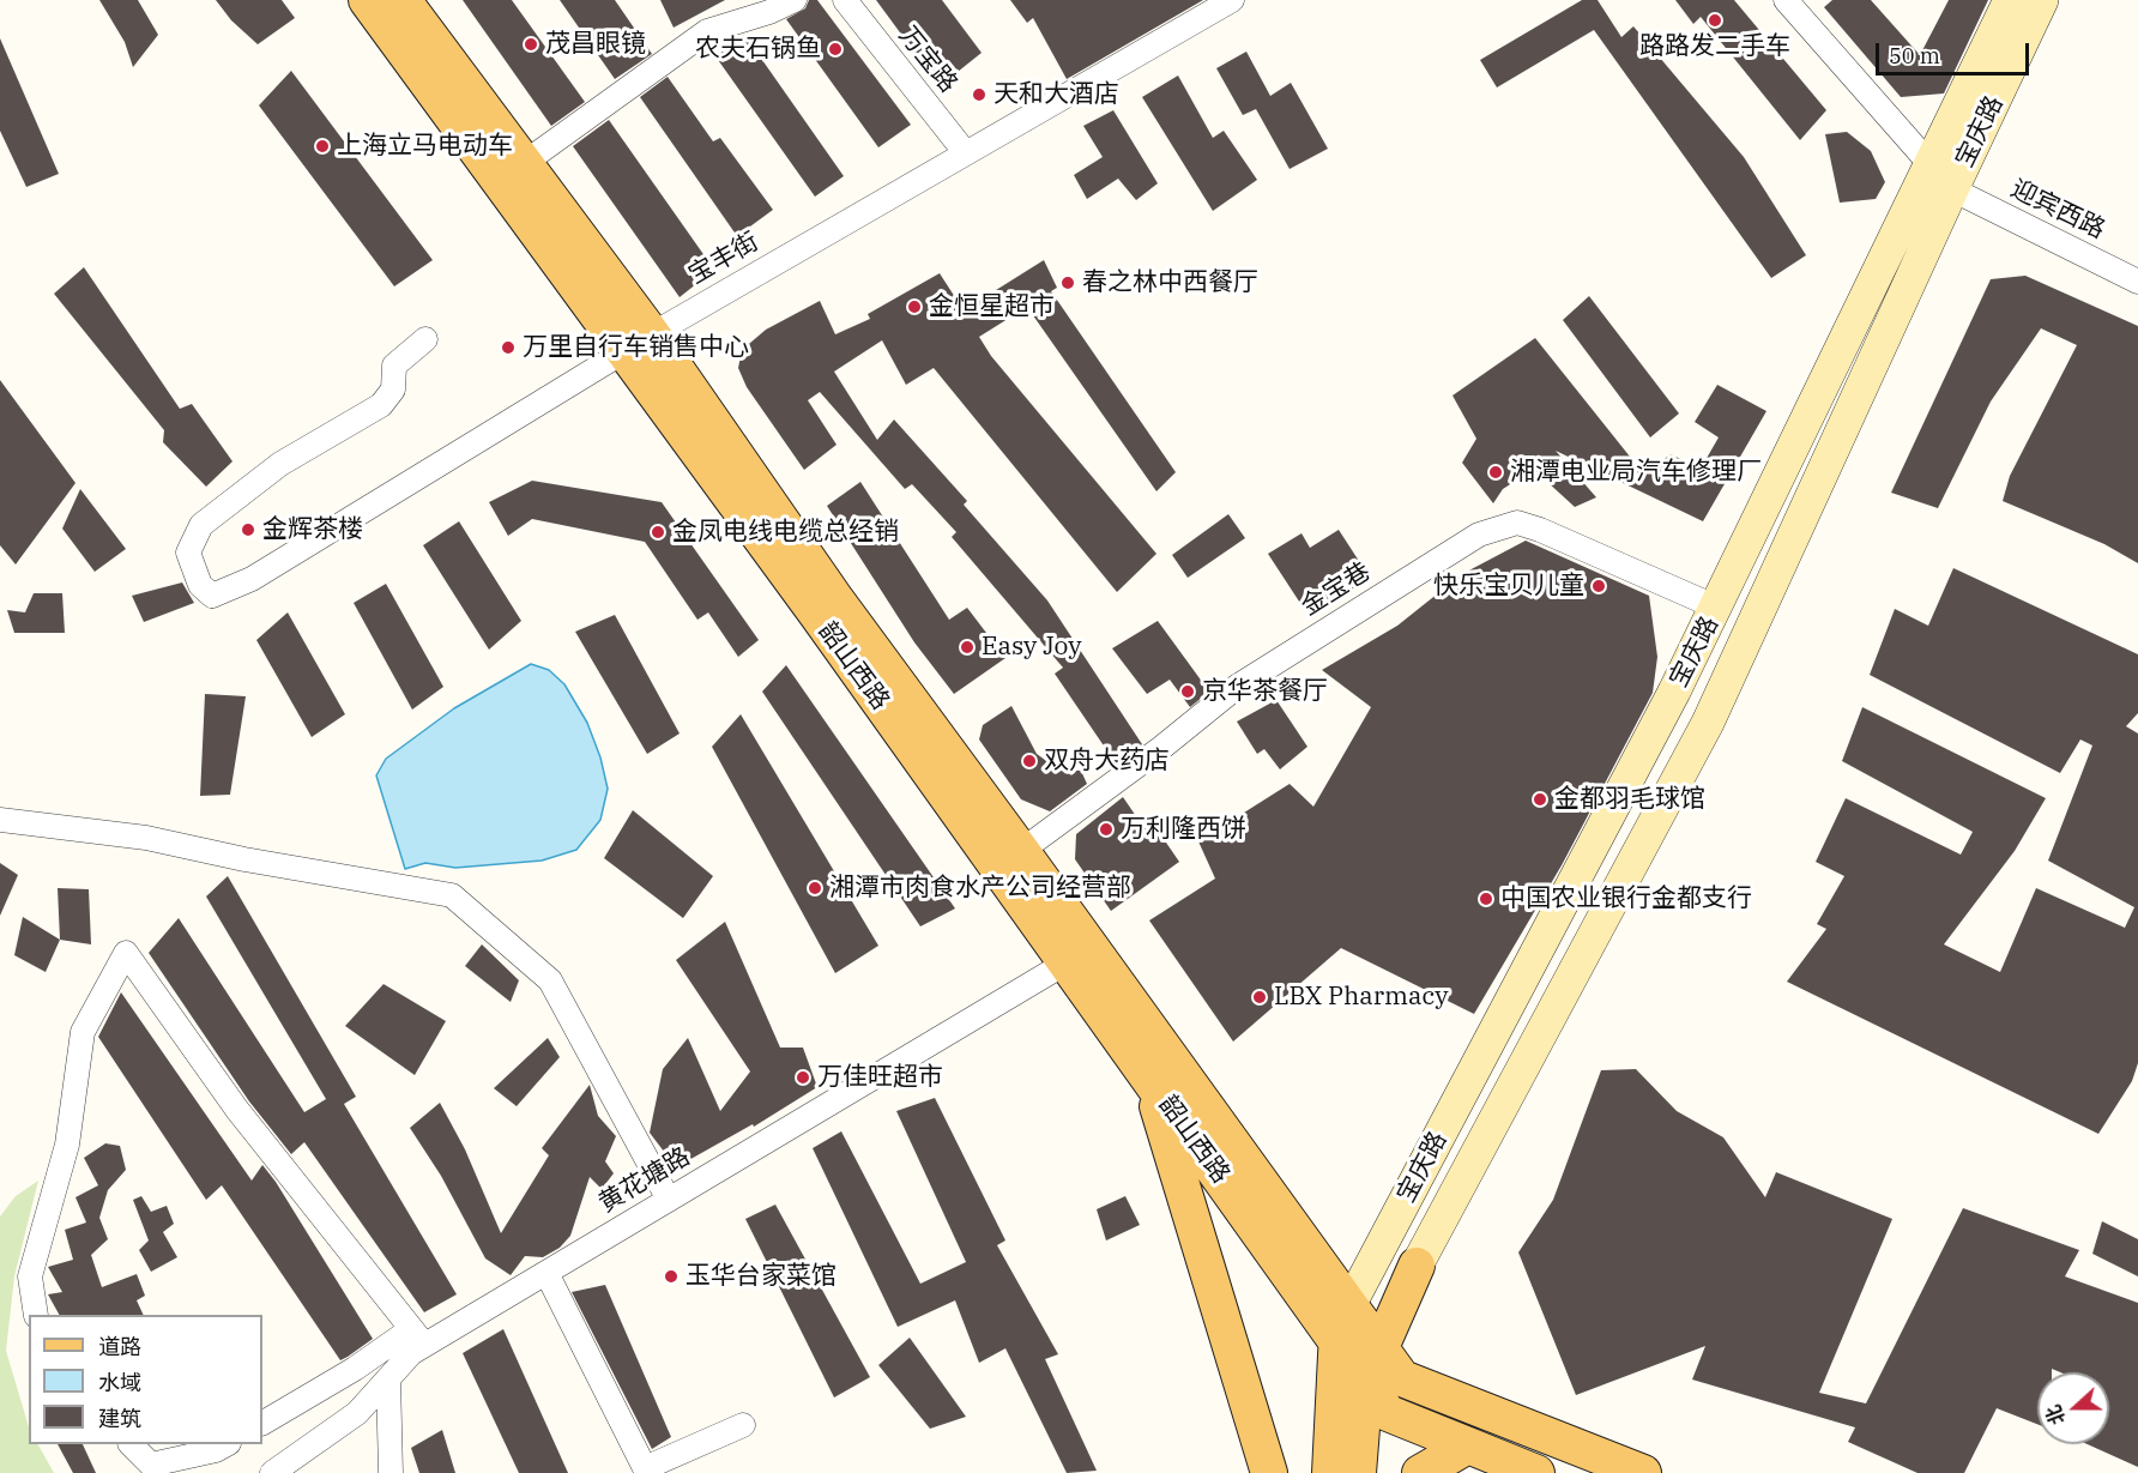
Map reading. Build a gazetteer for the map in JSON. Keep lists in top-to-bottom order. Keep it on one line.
{"streets":{"main road":["韶山西路"],"street":["万宝路","宝庆路","迎宾西路","宝丰街","金宝巷","黄花塘路"]},"crossings":[["万宝路","宝丰街"],["宝庆路","迎宾西路"],["宝庆路","金宝巷"],["宝庆路","韶山西路"],["宝丰街","韶山西路"],["金宝巷","韶山西路"],["韶山西路","黄花塘路"]],"places":["路路发二手车","茂昌眼镜","农夫石锅鱼","天和大酒店","上海立马电动车","春之林中西餐厅","金恒星超市","万里自行车销售中心","湘潭电业局汽车修理厂","金辉茶楼","金凤电线电缆总经销","快乐宝贝儿童","Easy Joy","京华茶餐厅","双舟大药店","金都羽毛球馆","万利隆西饼","湘潭市肉食水产公司经营部","中国农业银行金都支行","LBX Pharmacy","万佳旺超市","玉华台家菜馆"],"legend":["道路","水域","建筑"],"scale_bar":"50 m","north":"left"}
